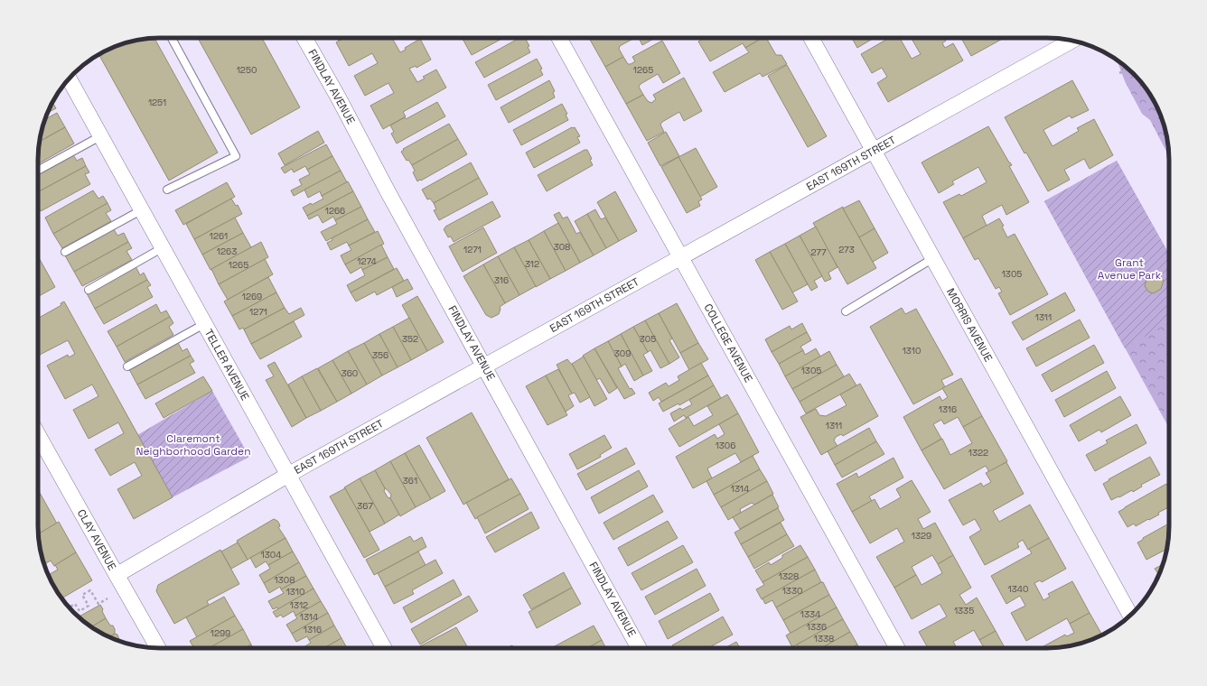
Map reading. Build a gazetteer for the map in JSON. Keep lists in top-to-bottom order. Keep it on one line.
{"streets":{"street":["FINDLAY AVENUE","EAST 169TH STREET","MORRIS AVENUE","COLLEGE AVENUE","TELLER AVENUE","CLAY AVENUE"]},"crossings":[["FINDLAY AVENUE","EAST 169TH STREET"],["EAST 169TH STREET","MORRIS AVENUE"],["EAST 169TH STREET","COLLEGE AVENUE"],["EAST 169TH STREET","TELLER AVENUE"],["EAST 169TH STREET","CLAY AVENUE"]],"parks":["Grant Avenue Park","Claremont Neighborhood Garden"],"house_numbers":["1250","1265","1251","1266","1261","308","1271","273","1263","277","1274","312","1265","1305","316","1269","1271","1311","352","305","1310","309","356","1305","360","1316","1311","1306","1322","361","1314","367","1329","1304","1328","1308","1340","1330","1310","1312","1335","1334","1314","1336","1316","1299","1338"]}
